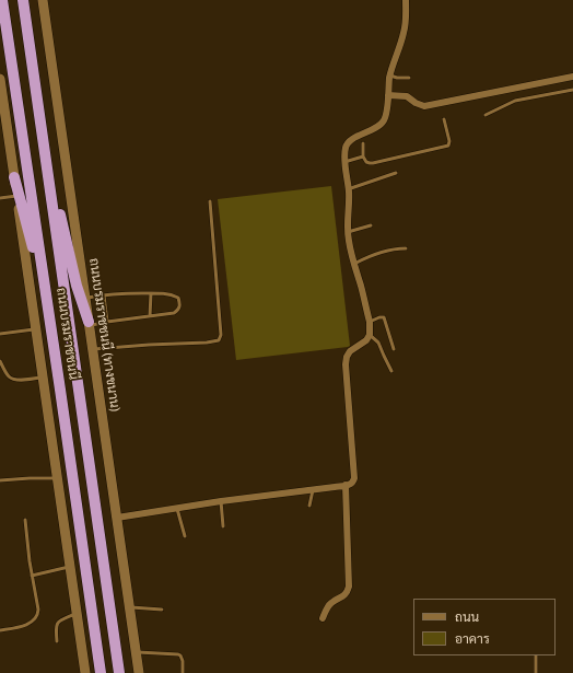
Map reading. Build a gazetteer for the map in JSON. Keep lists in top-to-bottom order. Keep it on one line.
{"streets":{"highway":["ถนนบรมราชชนนี"],"main road":["ถนนบรมราชชนนี (ทางขนาน)"]},"legend":["ถนน","อาคาร"]}
